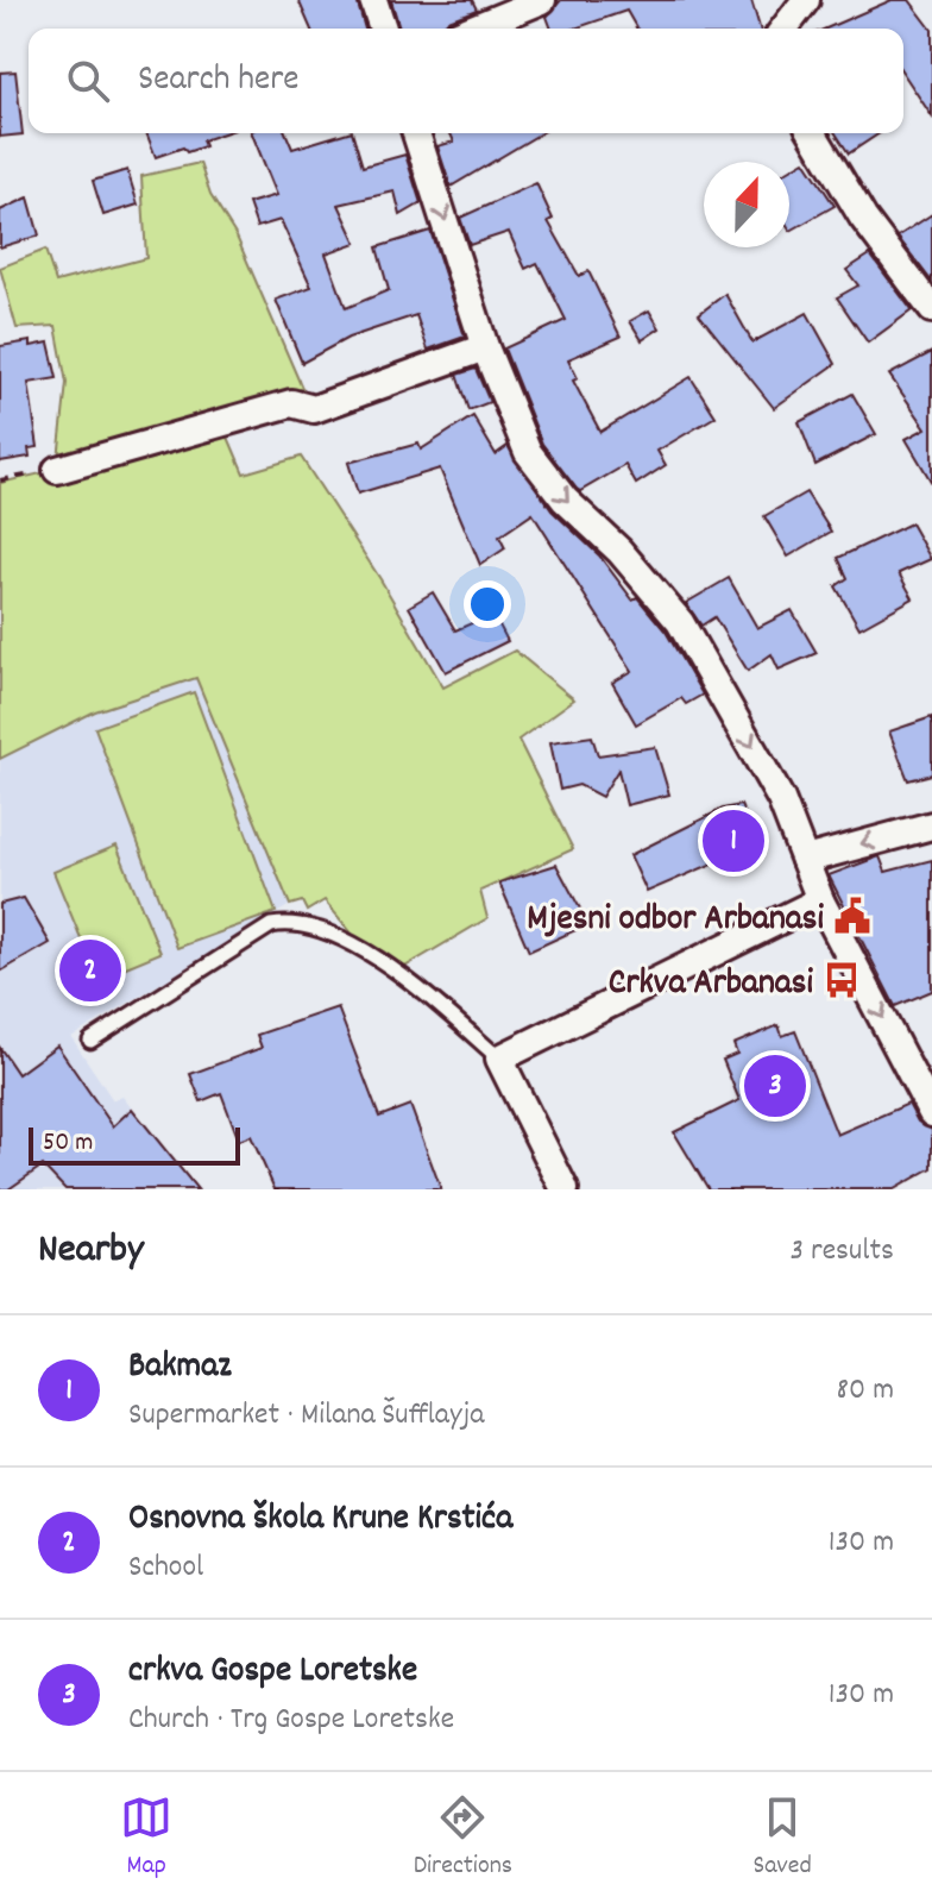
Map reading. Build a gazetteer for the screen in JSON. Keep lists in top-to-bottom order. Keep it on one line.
{"places":{"public building":["Mjesni odbor Arbanasi"],"bus stop":["Crkva Arbanasi"]},"scale_bar":"50 m","north":"top","page":{"search":"Search here","pins":["1","2","3"],"scale":"50 m","heading":["Nearby","3 results"],"list":[{"mark":"1","name":"Bakmaz","note":"Supermarket · Milana Šufflayja","value":"80 m"},{"mark":"2","name":"Osnovna škola Krune Krstića","note":"School","value":"130 m"},{"mark":"3","name":"crkva Gospe Loretske","note":"Church · Trg Gospe Loretske","value":"130 m"}],"nav":["Map","Directions","Saved"]}}
